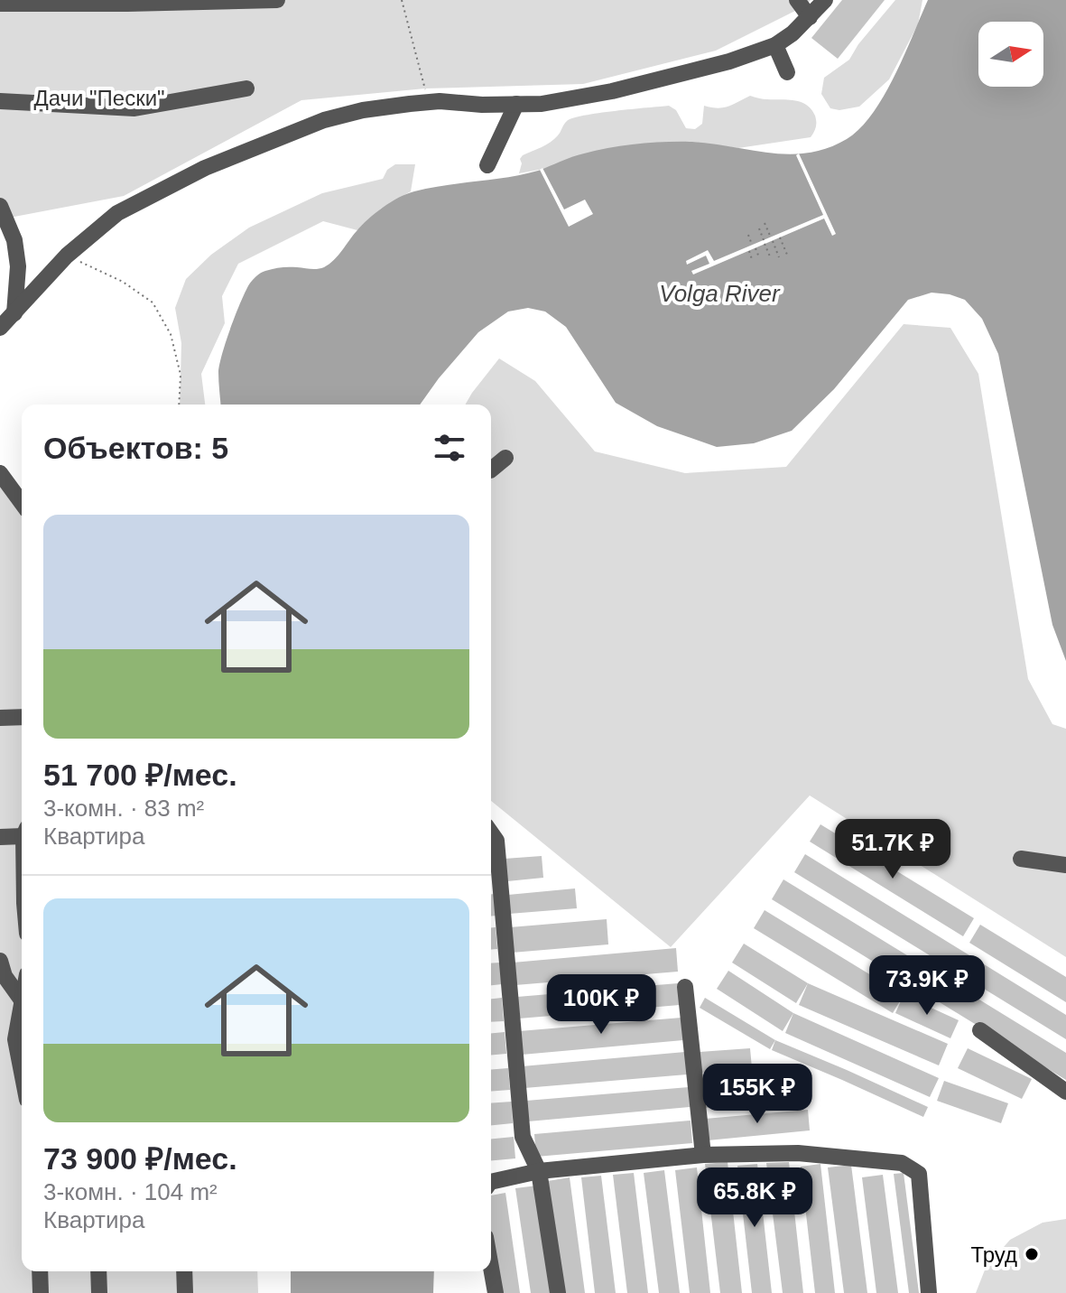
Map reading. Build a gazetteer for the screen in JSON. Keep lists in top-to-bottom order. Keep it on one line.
{"water":["Volga River"],"parks":["Дачи \"Пески\""],"places":["Труд"],"north":"right","page":{"heading":"Объектов: 5","list":[{"name":"51 700 ₽/мес.","note":"3-комн. · 83 m² · Квартира"},{"name":"73 900 ₽/мес.","note":"3-комн. · 104 m² · Квартира"}],"price":["51.7K ₽","73.9K ₽","100K ₽","155K ₽","65.8K ₽"]}}
